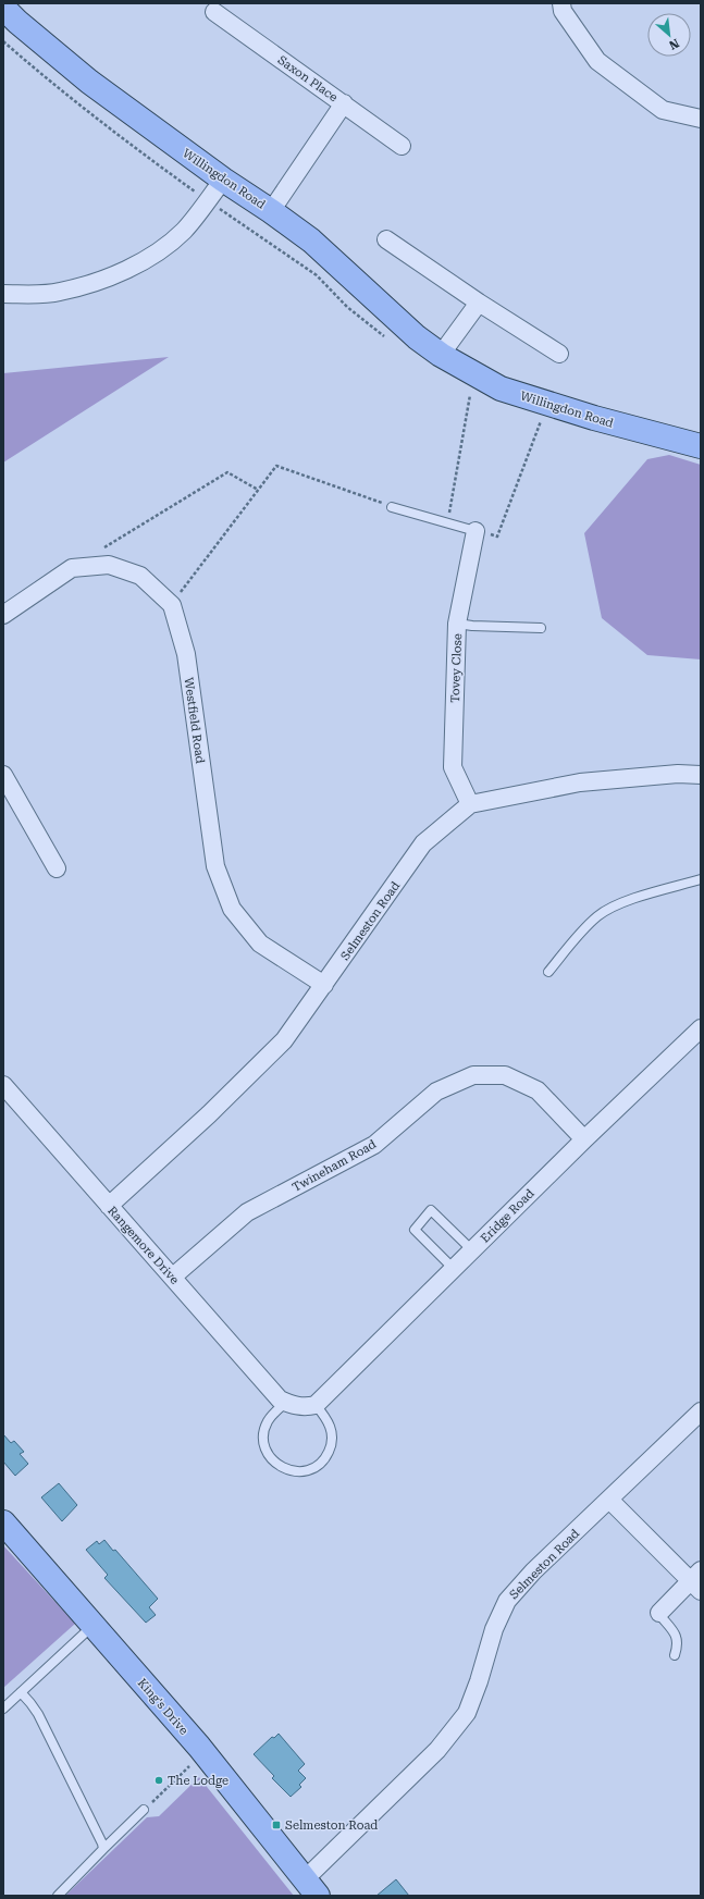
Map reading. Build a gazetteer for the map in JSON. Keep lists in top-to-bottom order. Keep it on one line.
{"streets":{"main road":["Willingdon Road","King's Drive"],"street":["Saxon Place","Tovey Close","Westfield Road","Selmeston Road","Twineham Road","Eridge Road","Rangemore Drive"]},"crossings":[["Tovey Close","Selmeston Road"],["Westfield Road","Selmeston Road"],["Selmeston Road","Rangemore Drive"],["Selmeston Road","King's Drive"],["Twineham Road","Eridge Road"],["Twineham Road","Rangemore Drive"],["Eridge Road","Rangemore Drive"]],"places":{"other":["The Lodge"],"transit":["Selmeston Road"]},"north":"bottom right"}
